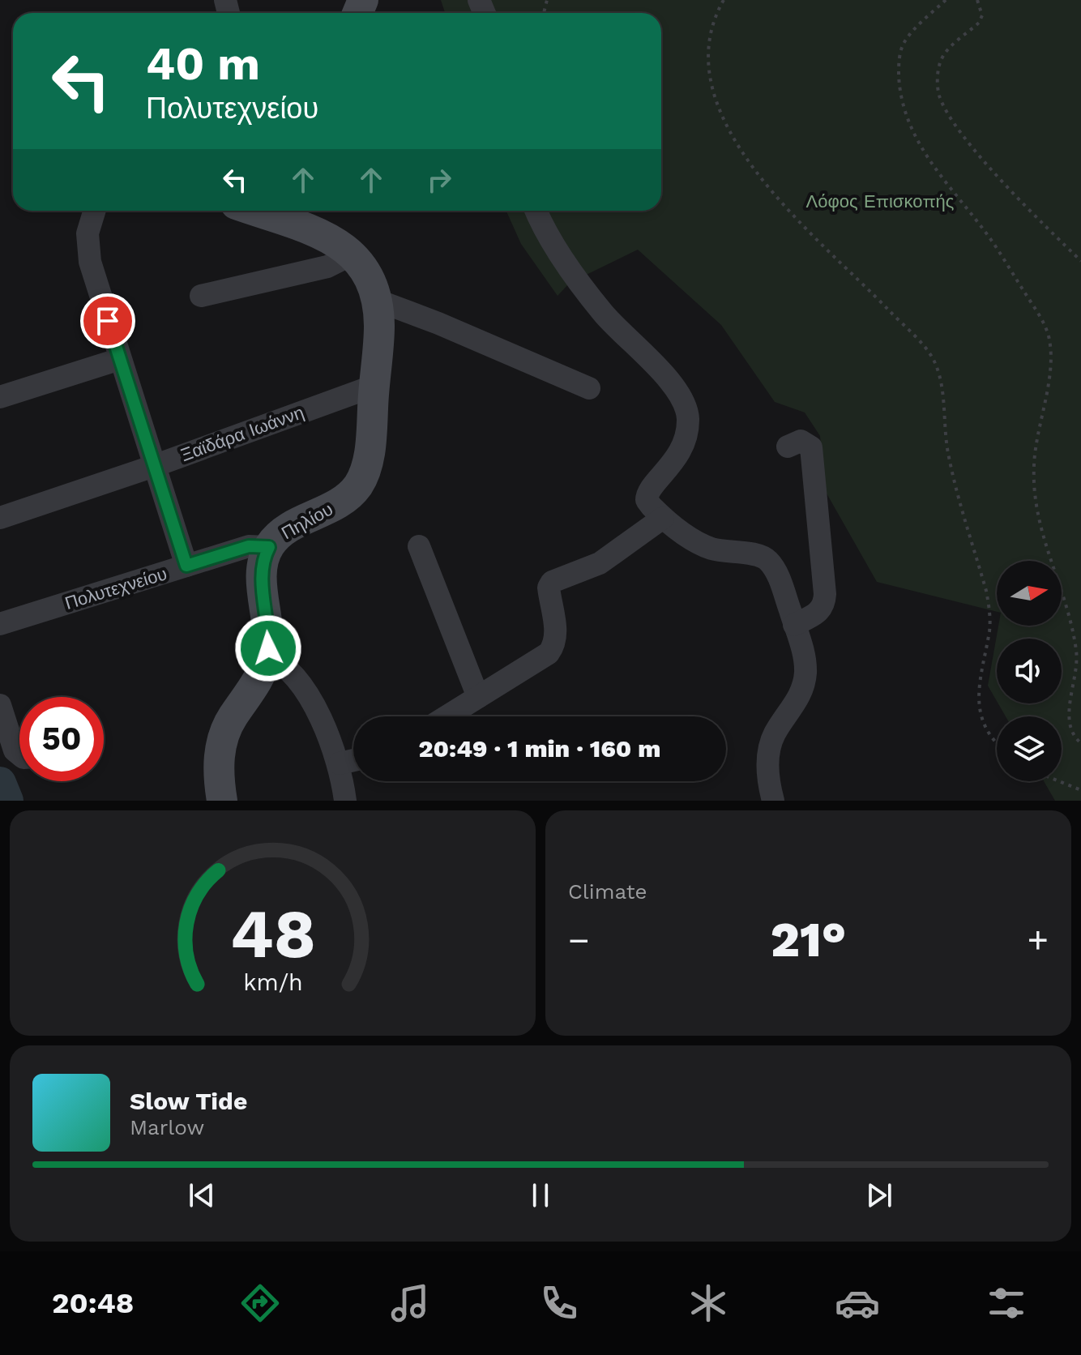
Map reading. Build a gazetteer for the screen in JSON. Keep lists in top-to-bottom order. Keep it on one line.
{"streets":{"main road":["Πηλίου"],"street":["Ξαϊδάρα Ιωάννη","Πολυτεχνείου"]},"crossings":[["Ξαϊδάρα Ιωάννη","Πηλίου"],["Πηλίου","Πολυτεχνείου"]],"parks":["Λόφος Επισκοπής"],"north":"right","page":{"turn":["40 m","Πολυτεχνείου"],"limit":"50","trip":"20:49 · 1 min · 160 m","tile":"Climate","heat":["−","21°","+"],"song":["Slow Tide","Marlow"],"tabs":"20:48","gauge":["48","km/h"]}}
